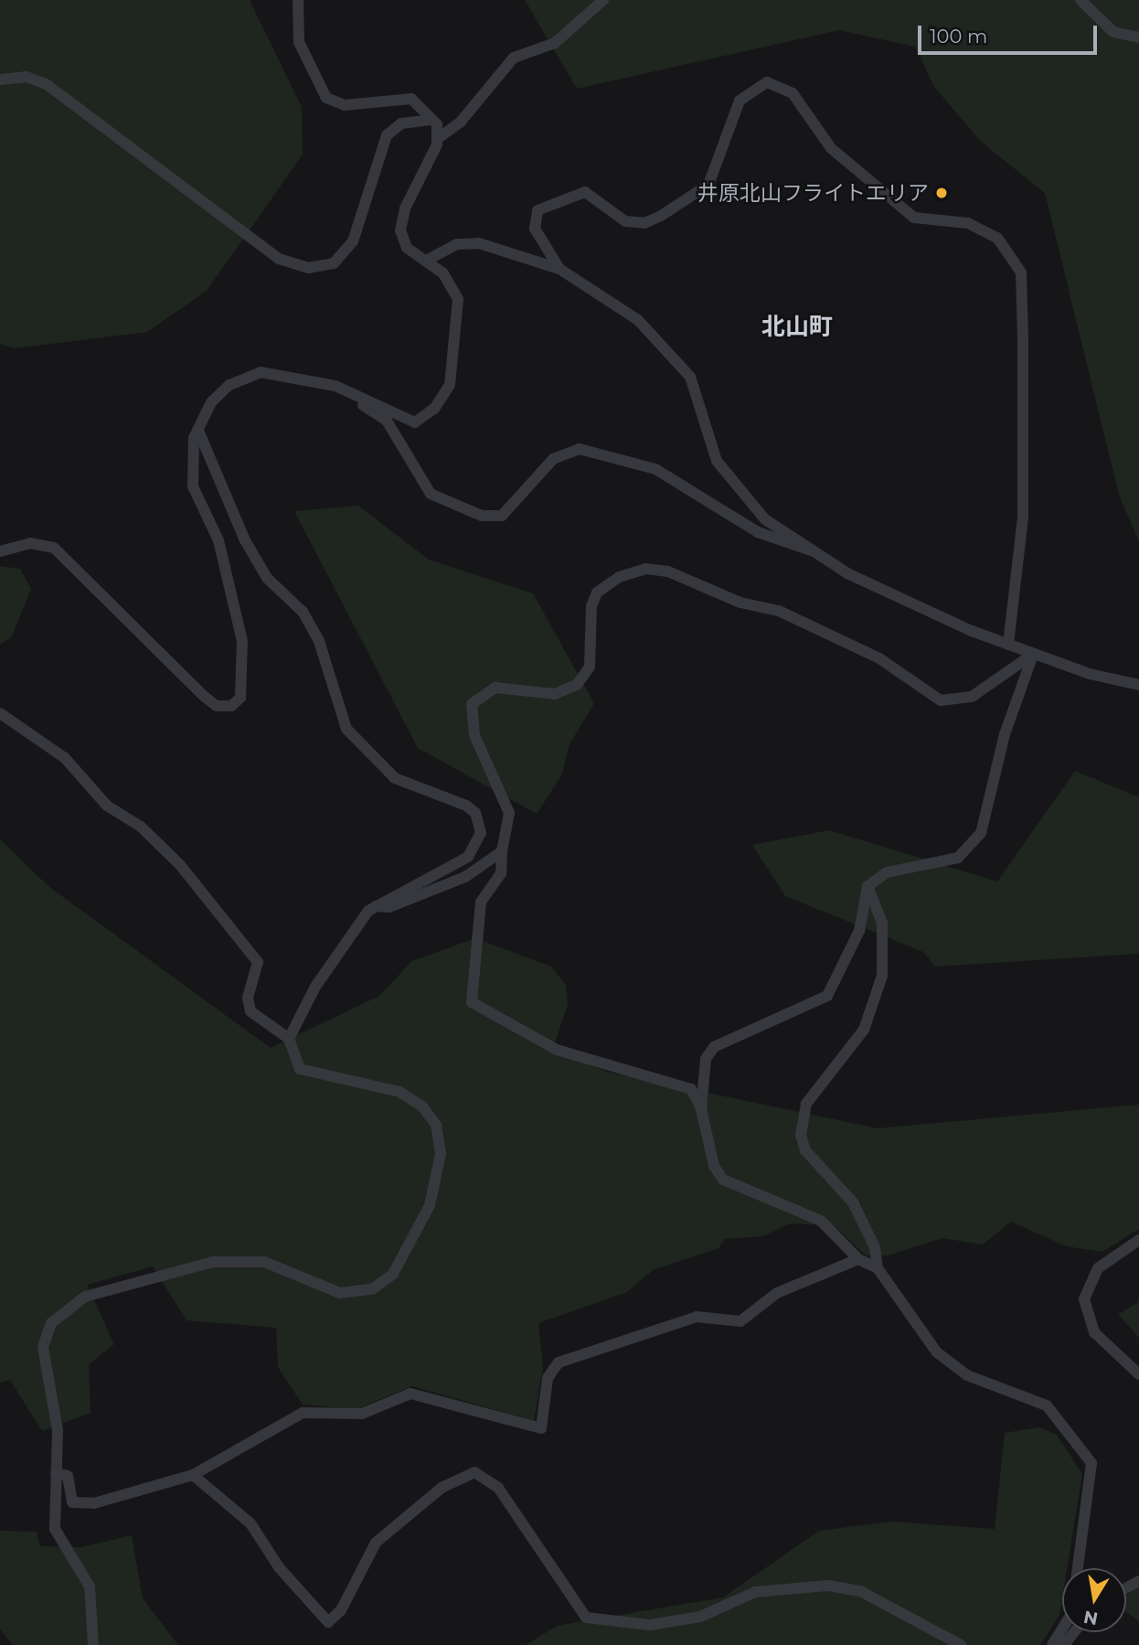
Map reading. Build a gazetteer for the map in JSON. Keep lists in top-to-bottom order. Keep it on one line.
{"districts":["北山町"],"places":["井原北山フライトエリア"],"scale_bar":"100 m","north":"bottom"}
